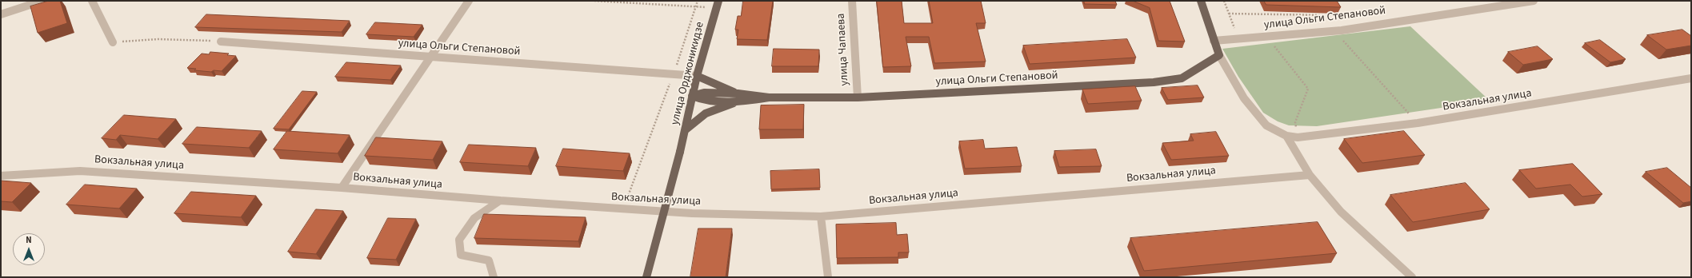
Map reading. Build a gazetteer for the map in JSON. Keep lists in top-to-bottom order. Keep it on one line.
{"streets":{"main road":["улица Ольги Степановой","улица Орджоникидзе"],"street":["улица Чапаева","Вокзальная улица"]},"crossings":[["улица Ольги Степановой","улица Чапаева"],["улица Ольги Степановой","улица Орджоникидзе"]],"north":"top"}
